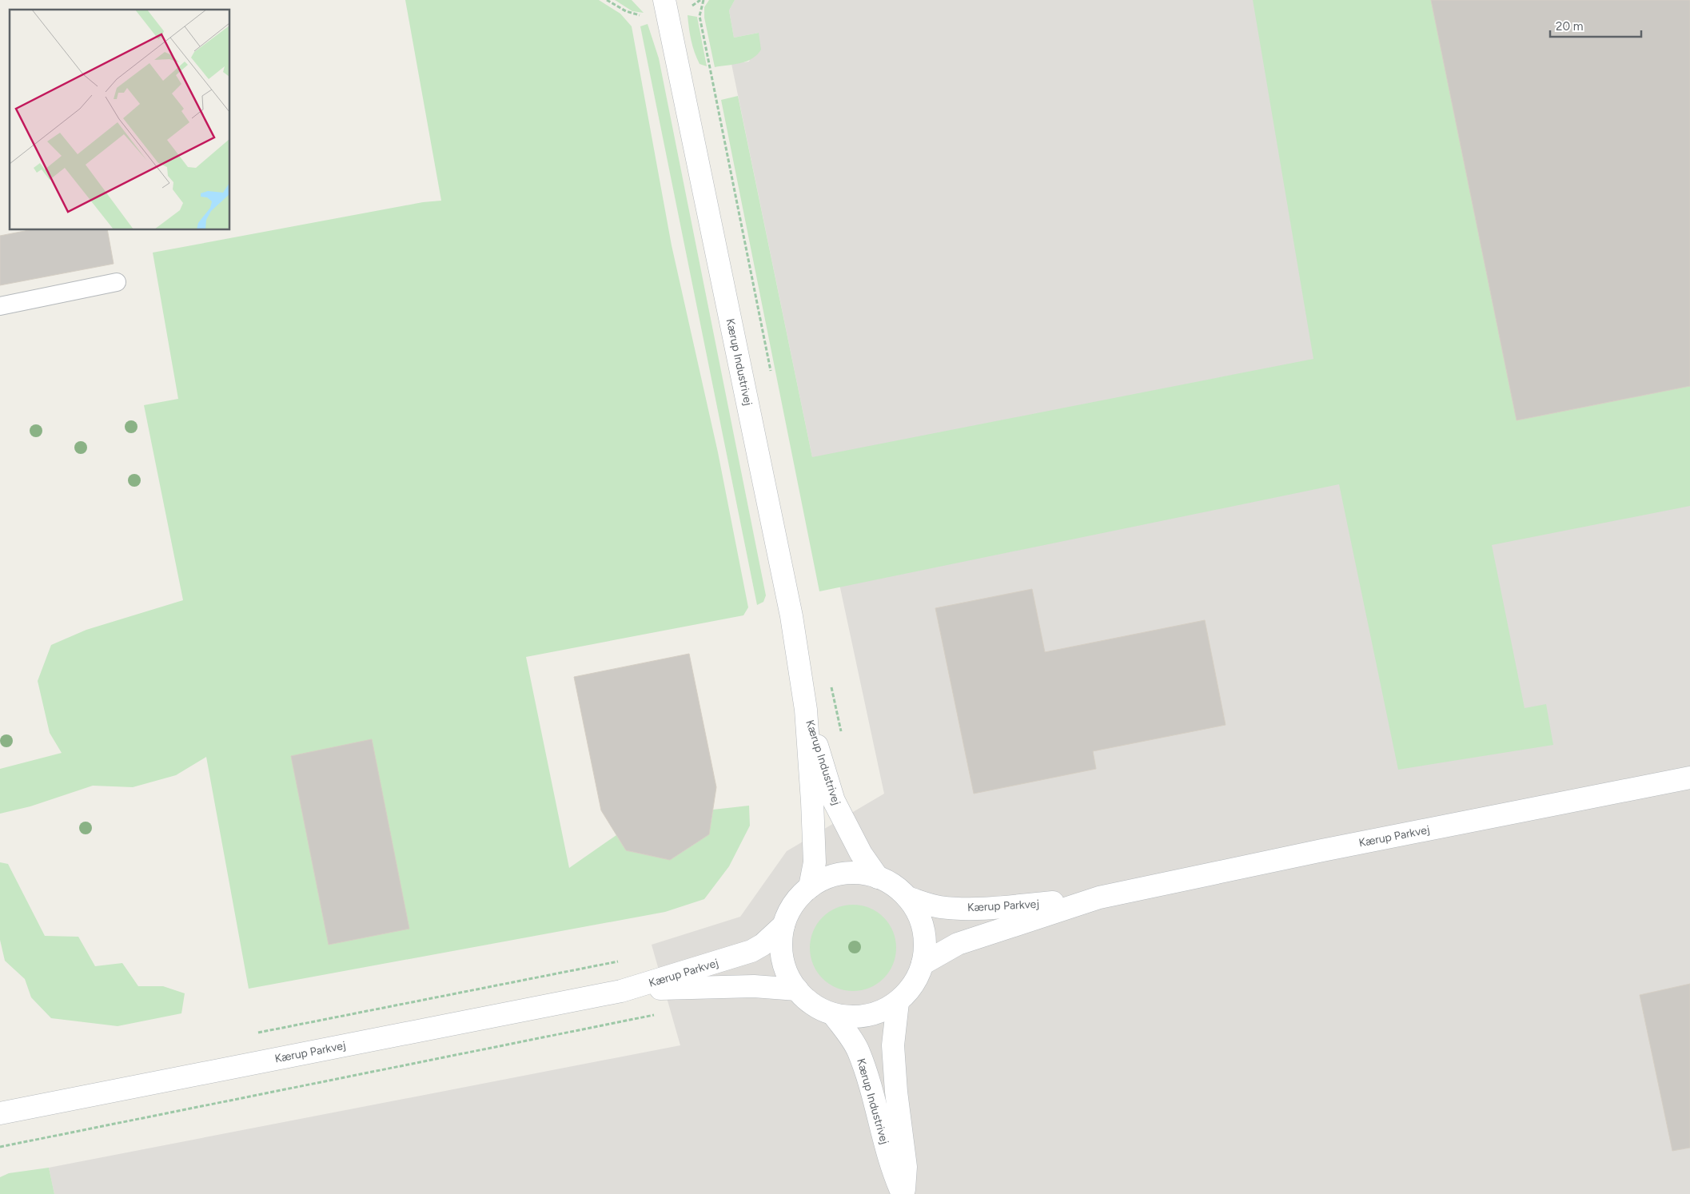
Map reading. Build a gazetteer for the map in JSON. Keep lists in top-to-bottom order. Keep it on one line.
{"streets":{"street":["Kærup Industrivej","Kærup Parkvej"]},"scale_bar":"20 m"}
